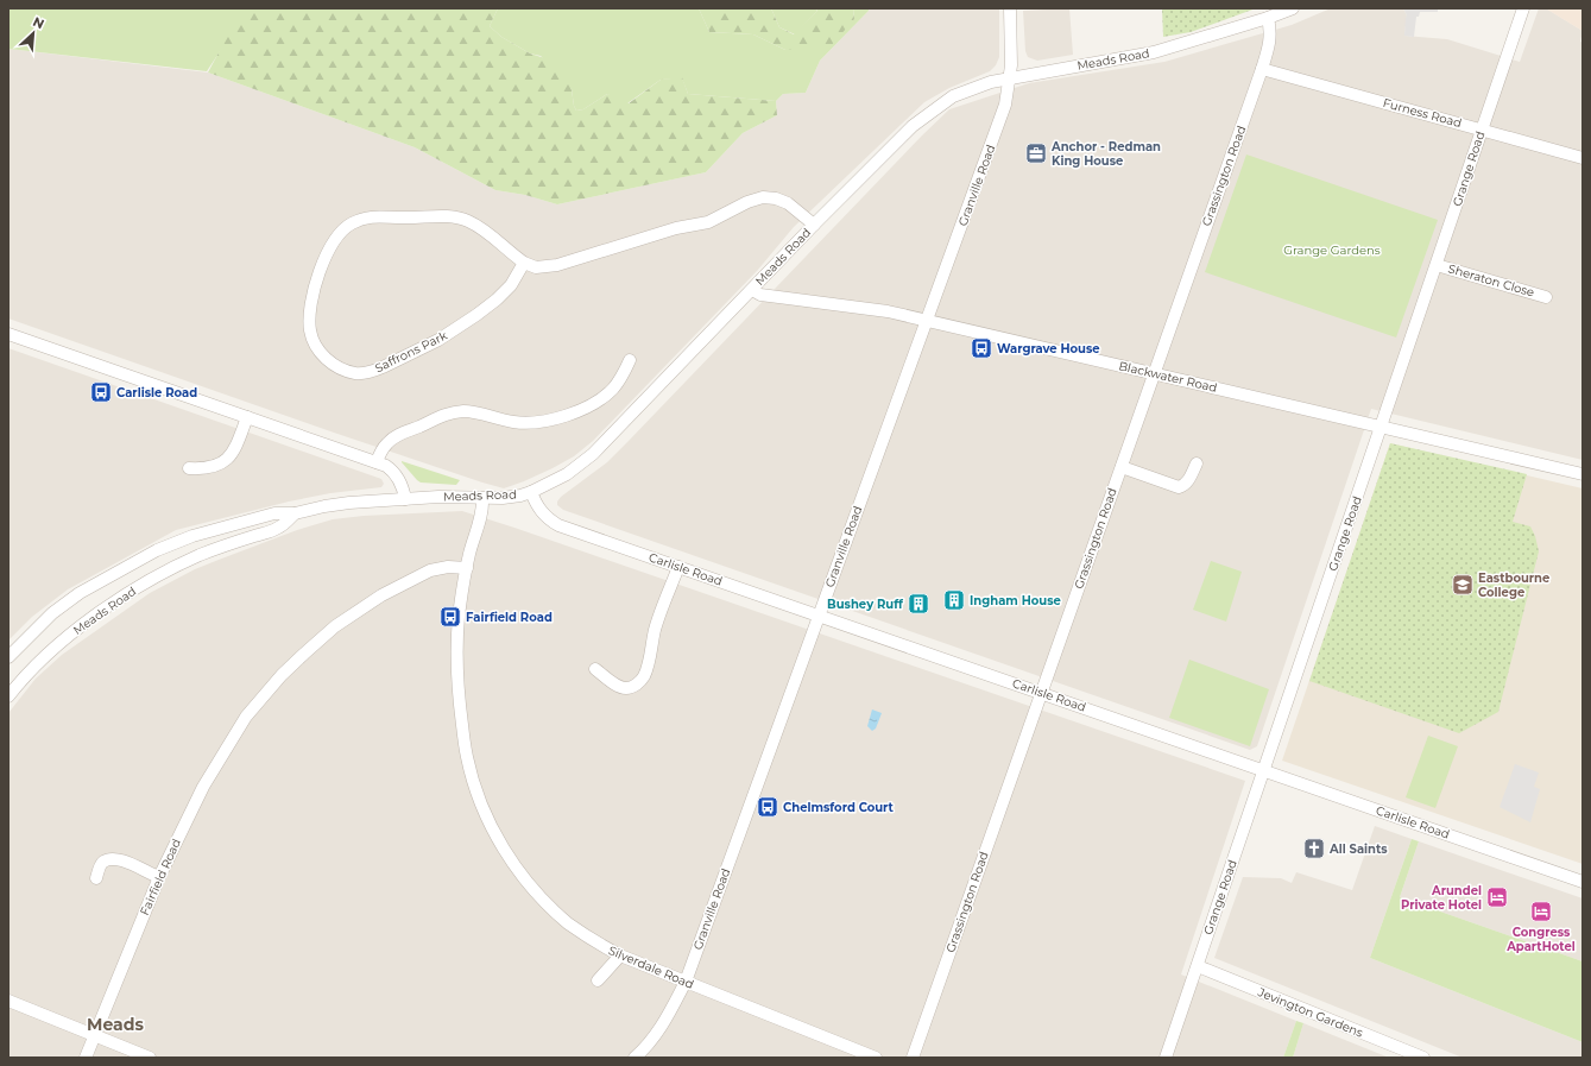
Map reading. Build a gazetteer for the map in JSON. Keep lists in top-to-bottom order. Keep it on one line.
{"streets":{"street":["Meads Road","Furness Road","Grange Road","Grassington Road","Granville Road","Sheraton Close","Saffrons Park","Blackwater Road","Carlisle Road","Fairfield Road","Silverdale Road","Jevington Gardens"]},"crossings":[["Meads Road","Grassington Road"],["Meads Road","Granville Road"],["Meads Road","Blackwater Road"],["Meads Road","Carlisle Road"],["Meads Road","Silverdale Road"],["Furness Road","Grange Road"],["Furness Road","Grassington Road"],["Grange Road","Sheraton Close"],["Grange Road","Blackwater Road"],["Grange Road","Carlisle Road"],["Grange Road","Jevington Gardens"],["Grassington Road","Blackwater Road"],["Grassington Road","Carlisle Road"],["Granville Road","Blackwater Road"],["Granville Road","Carlisle Road"],["Granville Road","Silverdale Road"],["Fairfield Road","Silverdale Road"]],"districts":["Meads"],"parks":["Grange Gardens"],"places":{"office":["Anchor - Redman King House"],"bus stop":["Wargrave House","Carlisle Road","Fairfield Road","Chelmsford Court"],"school or university":["Eastbourne College"],"building":["Ingham House","Bushey Ruff"],"church":["All Saints"],"hotel":["Arundel Private Hotel","Congress ApartHotel"]},"north":"top right"}
